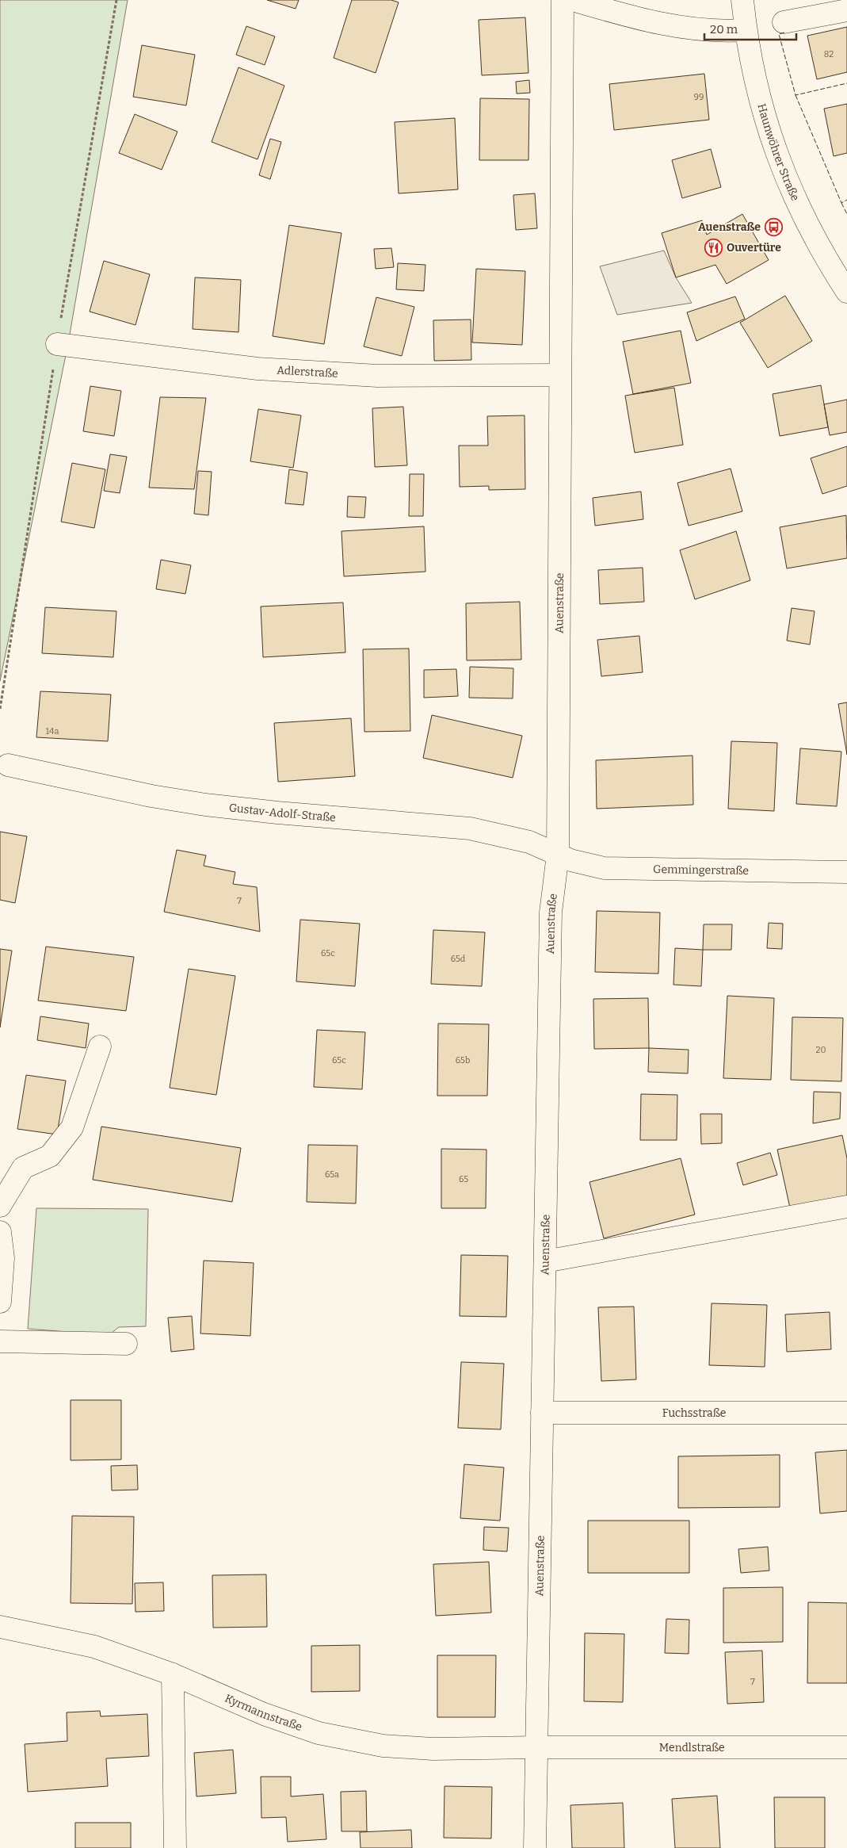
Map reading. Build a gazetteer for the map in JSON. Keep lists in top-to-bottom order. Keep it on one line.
{"streets":{"street":["Haunwöhrer Straße","Adlerstraße","Auenstraße","Gustav-Adolf-Straße","Gemmingerstraße","Fuchsstraße","Kyrmannstraße","Mendlstraße"]},"crossings":[["Adlerstraße","Auenstraße"],["Auenstraße","Gustav-Adolf-Straße"],["Auenstraße","Gemmingerstraße"],["Auenstraße","Fuchsstraße"],["Auenstraße","Kyrmannstraße"],["Auenstraße","Mendlstraße"],["Gustav-Adolf-Straße","Gemmingerstraße"],["Kyrmannstraße","Mendlstraße"]],"places":{"bus stop":["Auenstraße"],"restaurant":["Ouvertüre"]},"house_numbers":["82","99","14a","7","65c","65d","20","65c","65b","65a","65","7"],"scale_bar":"20 m"}
